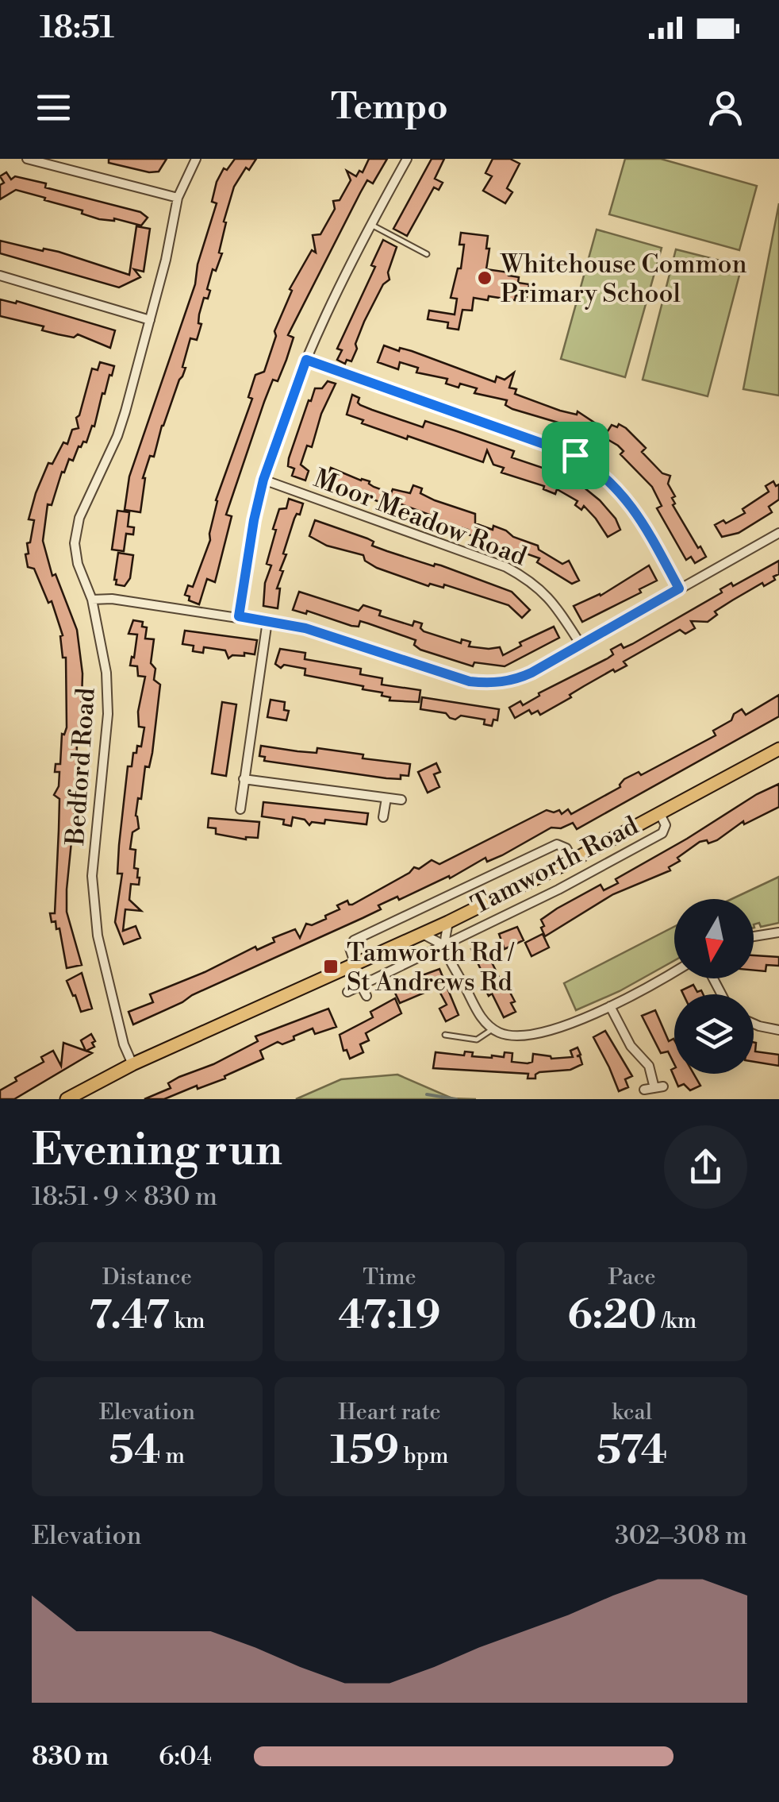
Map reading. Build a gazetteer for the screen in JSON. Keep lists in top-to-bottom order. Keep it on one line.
{"streets":{"main road":["Tamworth Road"],"street":["Moor Meadow Road","Bedford Road"]},"crossings":[["Bedford Road","Tamworth Road"]],"places":{"other":["Whitehouse Common Primary School"],"transit":["Tamworth Rd / St Andrews Rd"]},"north":"bottom","page":{"status":"18:51","header":"Tempo","heading":["Evening run","18:51 · 9 × 830 m"],"stats":[["Distance","7.47 km"],["Time","47:19"],["Pace","6:20 /km"],["Elevation","54 m"],["Heart rate","159 bpm"],["kcal","574"]],"chart":["Elevation","302–308 m"],"list":[{"name":"830 m","note":"6:04"}]}}
